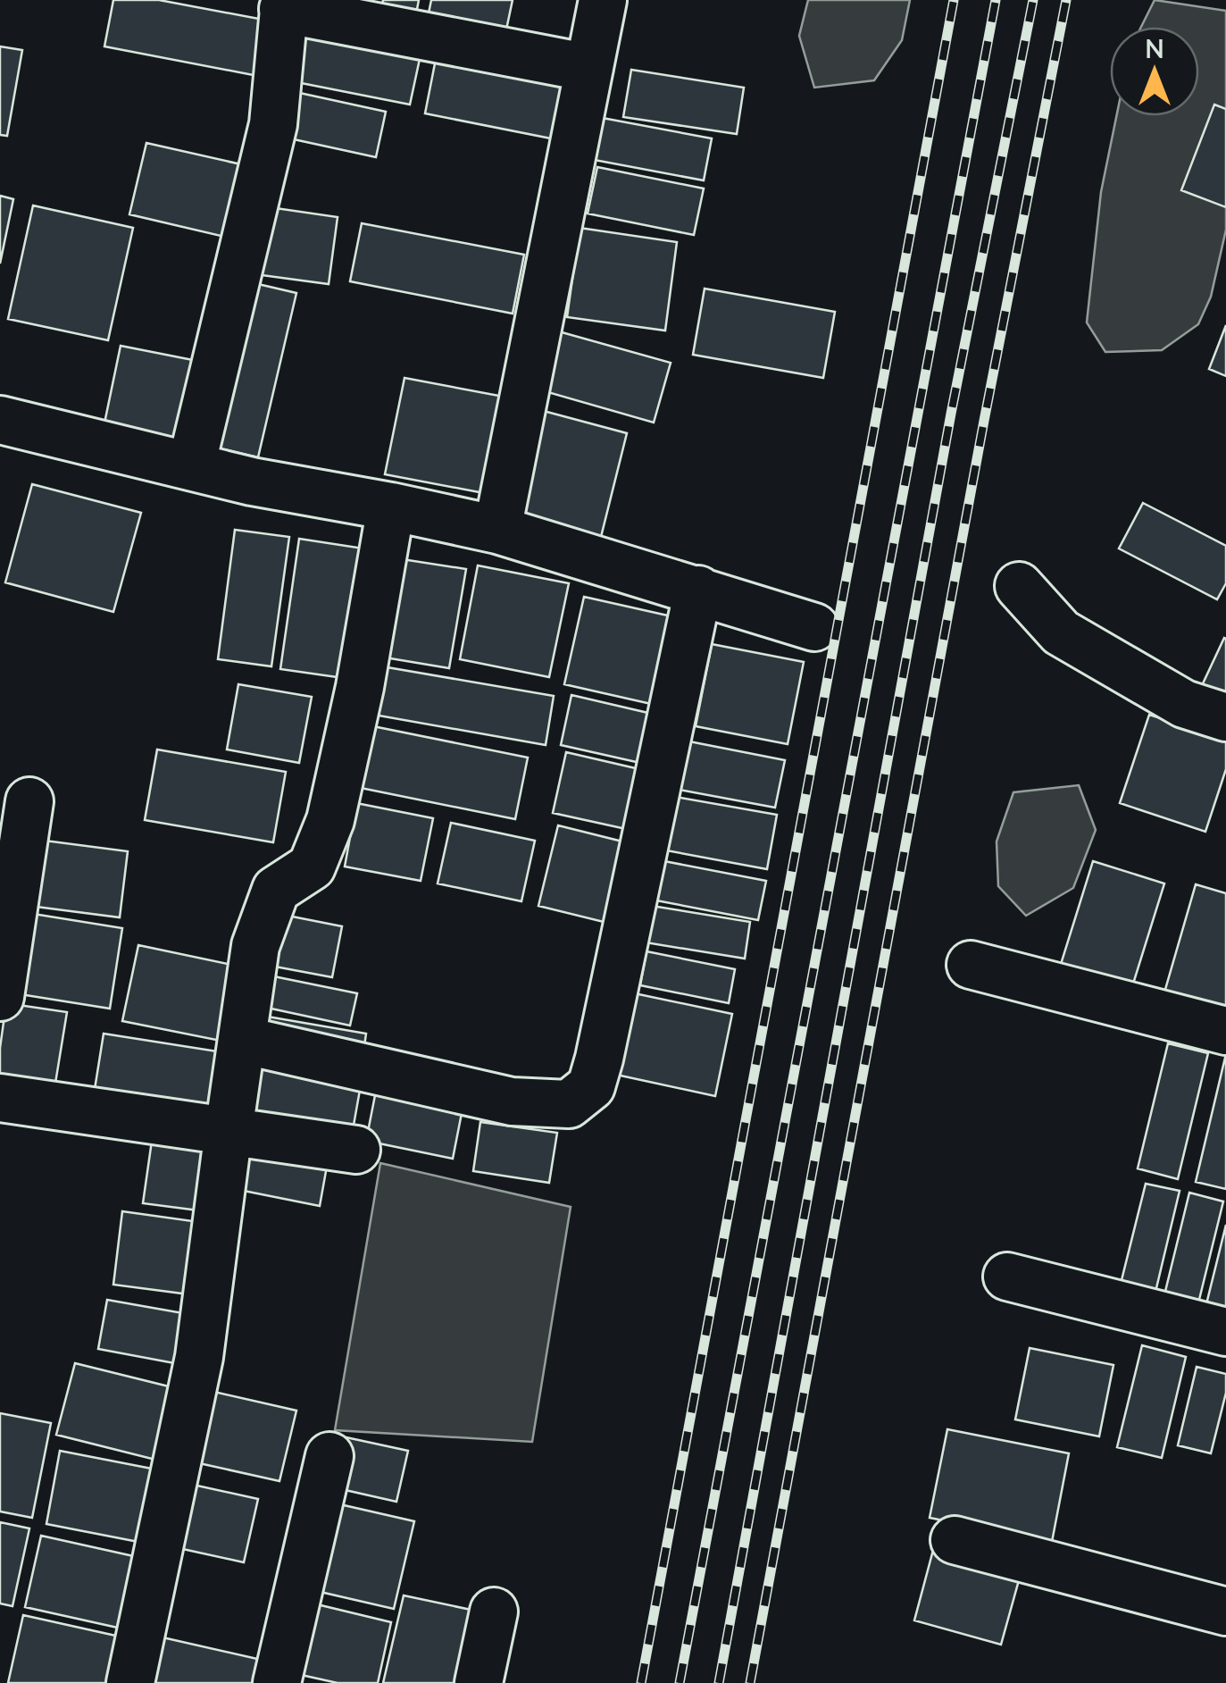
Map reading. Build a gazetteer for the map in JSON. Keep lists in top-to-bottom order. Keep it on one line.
{"north":"top"}
